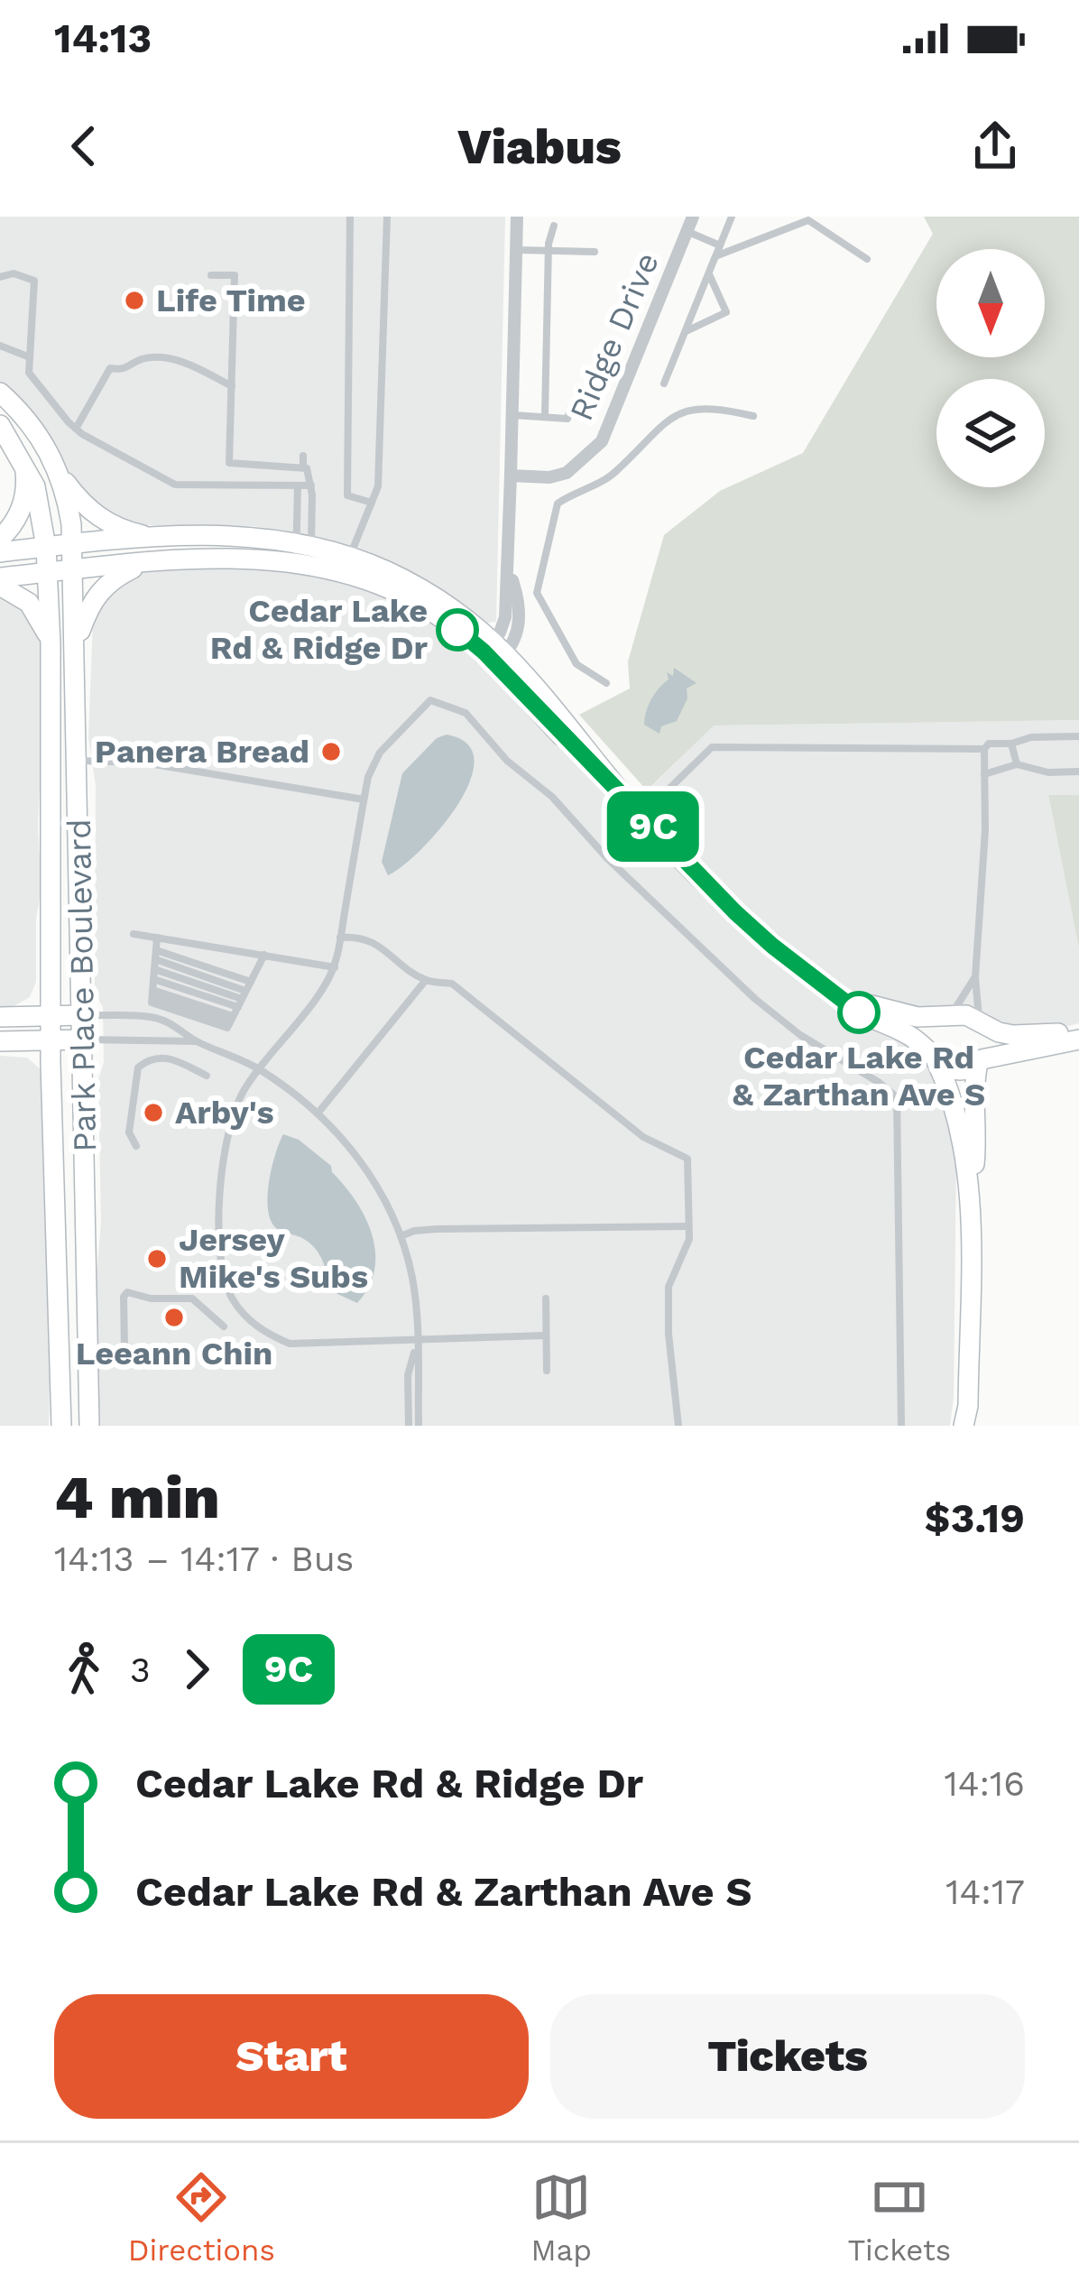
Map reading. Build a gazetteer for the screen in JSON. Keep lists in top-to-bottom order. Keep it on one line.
{"streets":{"street":["Ridge Drive","Park Place Boulevard"]},"places":["Life Time","Cedar Lake Rd & Ridge Dr","Panera Bread","Cedar Lake Rd & Zarthan Ave S","Arby's","Jersey Mike's Subs","Leeann Chin"],"lines":["bus line 9C"],"north":"bottom","page":{"status":"14:13","header":"Viabus","on_map":"9C","heading":["4 min","14:13 – 14:17 · Bus","$3.19"],"legs":["3","9C"],"list":[{"name":"Cedar Lake Rd & Ridge Dr","value":"14:16"},{"name":"Cedar Lake Rd & Zarthan Ave S","value":"14:17"}],"buttons":["Start","Tickets"],"tabs":["Directions","Map","Tickets"]}}
